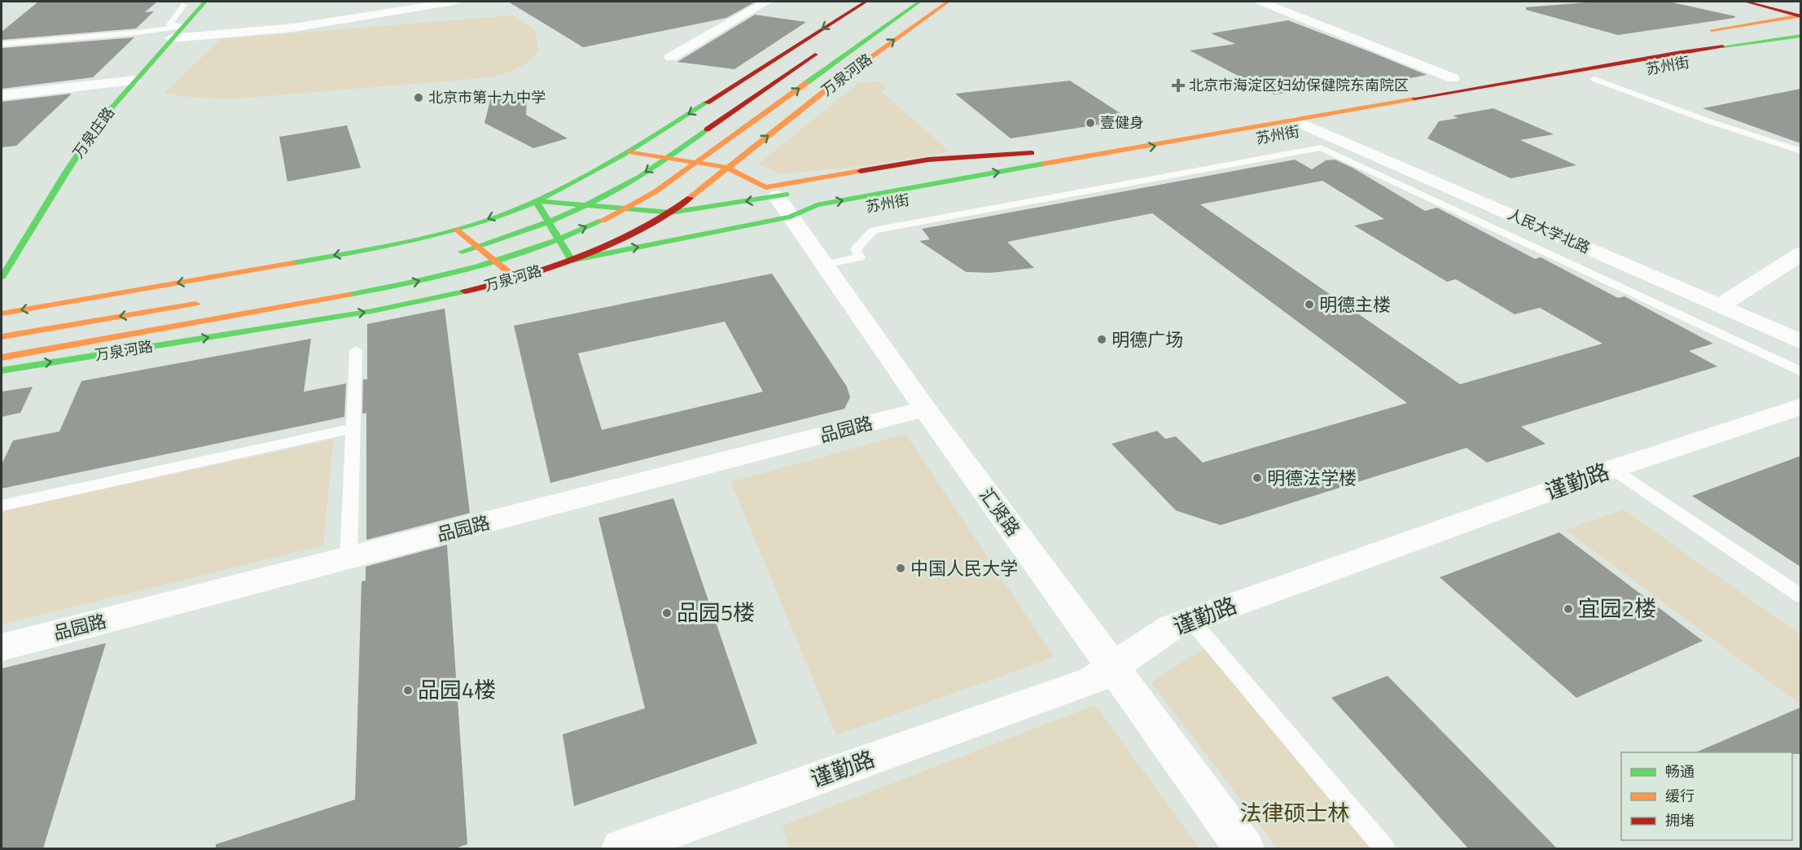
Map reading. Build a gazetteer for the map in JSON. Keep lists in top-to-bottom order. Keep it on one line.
{"streets":{"main road":["苏州街","万泉河路","万泉庄路"],"street":["人民大学北路","品园路","谨勤路","汇贤路"]},"crossings":[["苏州街","万泉河路"],["苏州街","人民大学北路"],["苏州街","汇贤路"],["品园路","汇贤路"],["谨勤路","汇贤路"]],"parks":["法律硕士林"],"places":{"health":["北京市海淀区妇幼保健院东南院区"],"other":["北京市第十九中学","壹健身","明德主楼","明德广场","明德法学楼","中国人民大学","宜园2楼","品园5楼","品园4楼"]},"legend":["畅通","缓行","拥堵"]}
